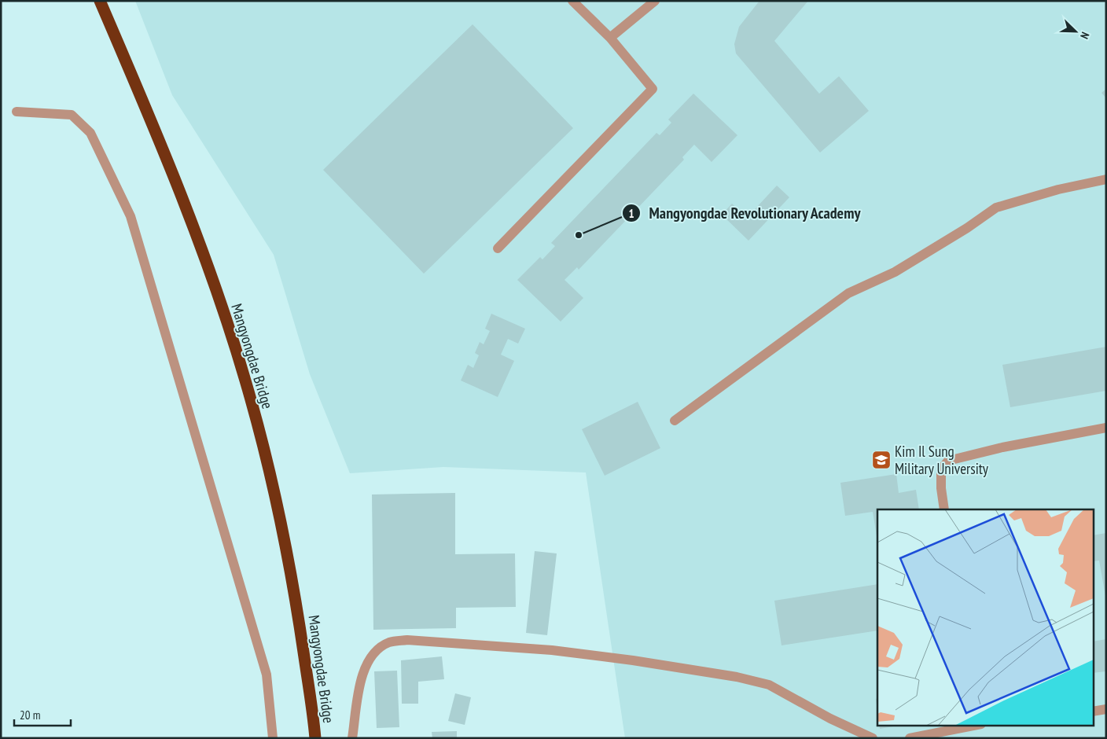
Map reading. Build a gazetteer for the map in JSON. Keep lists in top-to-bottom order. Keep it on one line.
{"streets":{"highway":["Mangyongdae Bridge"]},"places":{"other":["Mangyongdae Revolutionary Academy"],"school or university":["Kim Il Sung Military University"]},"scale_bar":"20 m","north":"bottom right"}
